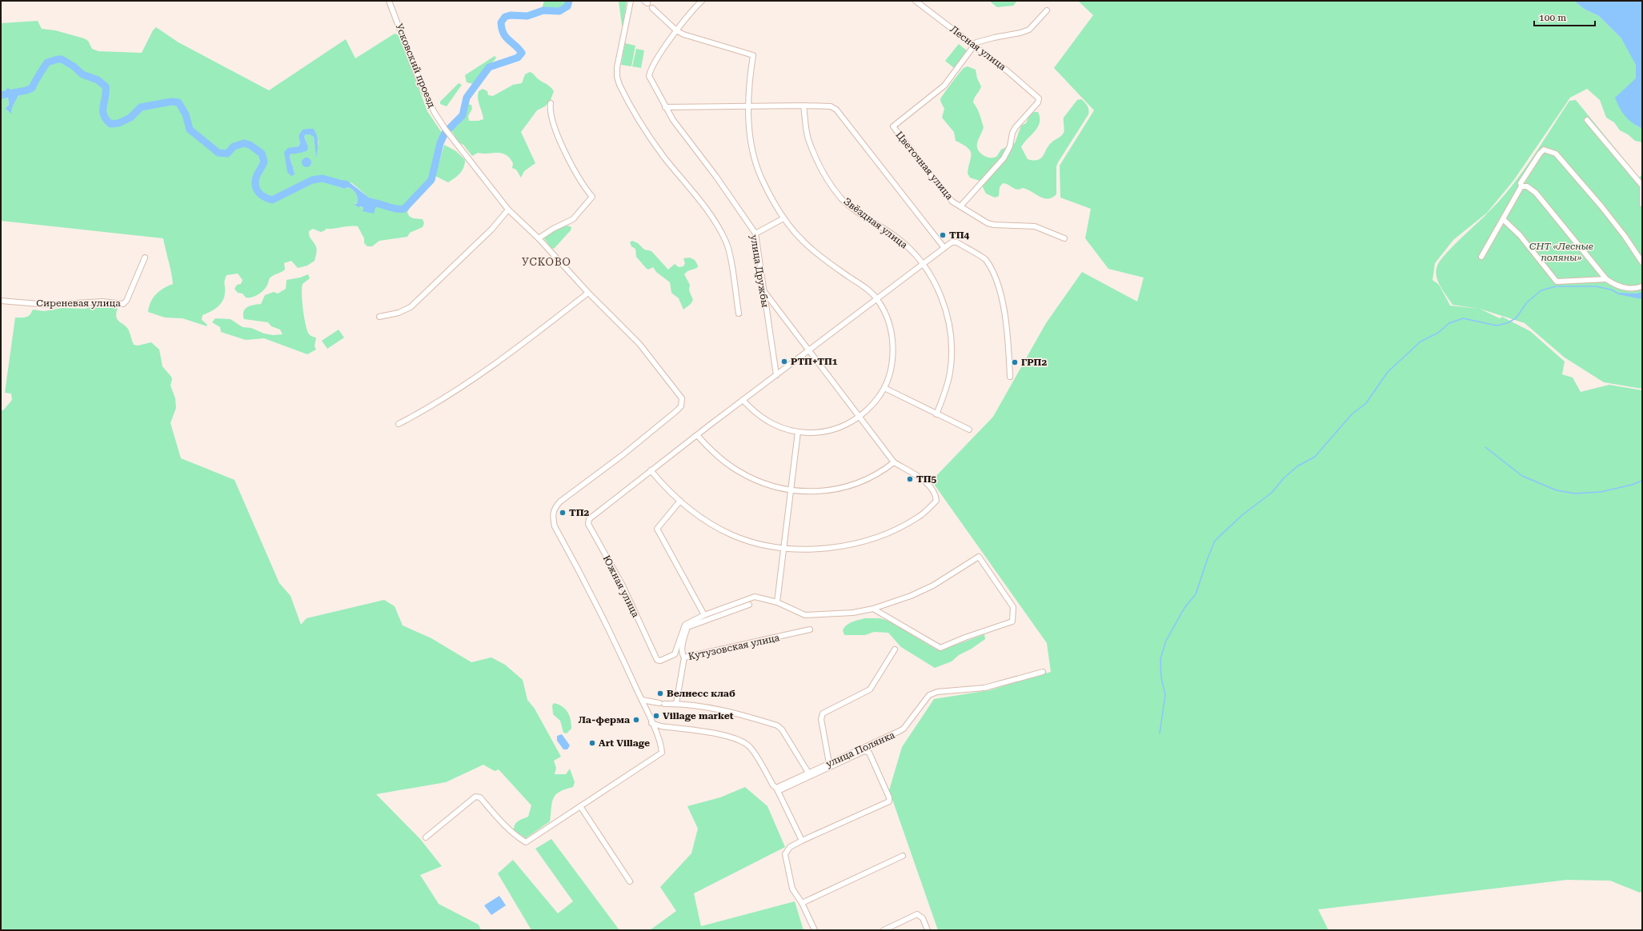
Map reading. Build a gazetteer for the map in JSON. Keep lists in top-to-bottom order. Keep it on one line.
{"streets":{"street":["Лесная улица","Усковский проезд","Цветочная улица","Звёздная улица","улица Дружбы","Сиреневая улица","Южная улица","Кутузовская улица","улица Полянка"]},"crossings":[["Лесная улица","Цветочная улица"]],"districts":["УСКОВО"],"parks":["СНТ «Лесные поляны»"],"places":["ТП4","РТП+ТП1","ГРП2","ТП5","ТП2","Велнесс клаб","Village market","Ла-ферма","Art Village"],"scale_bar":"100 m"}
